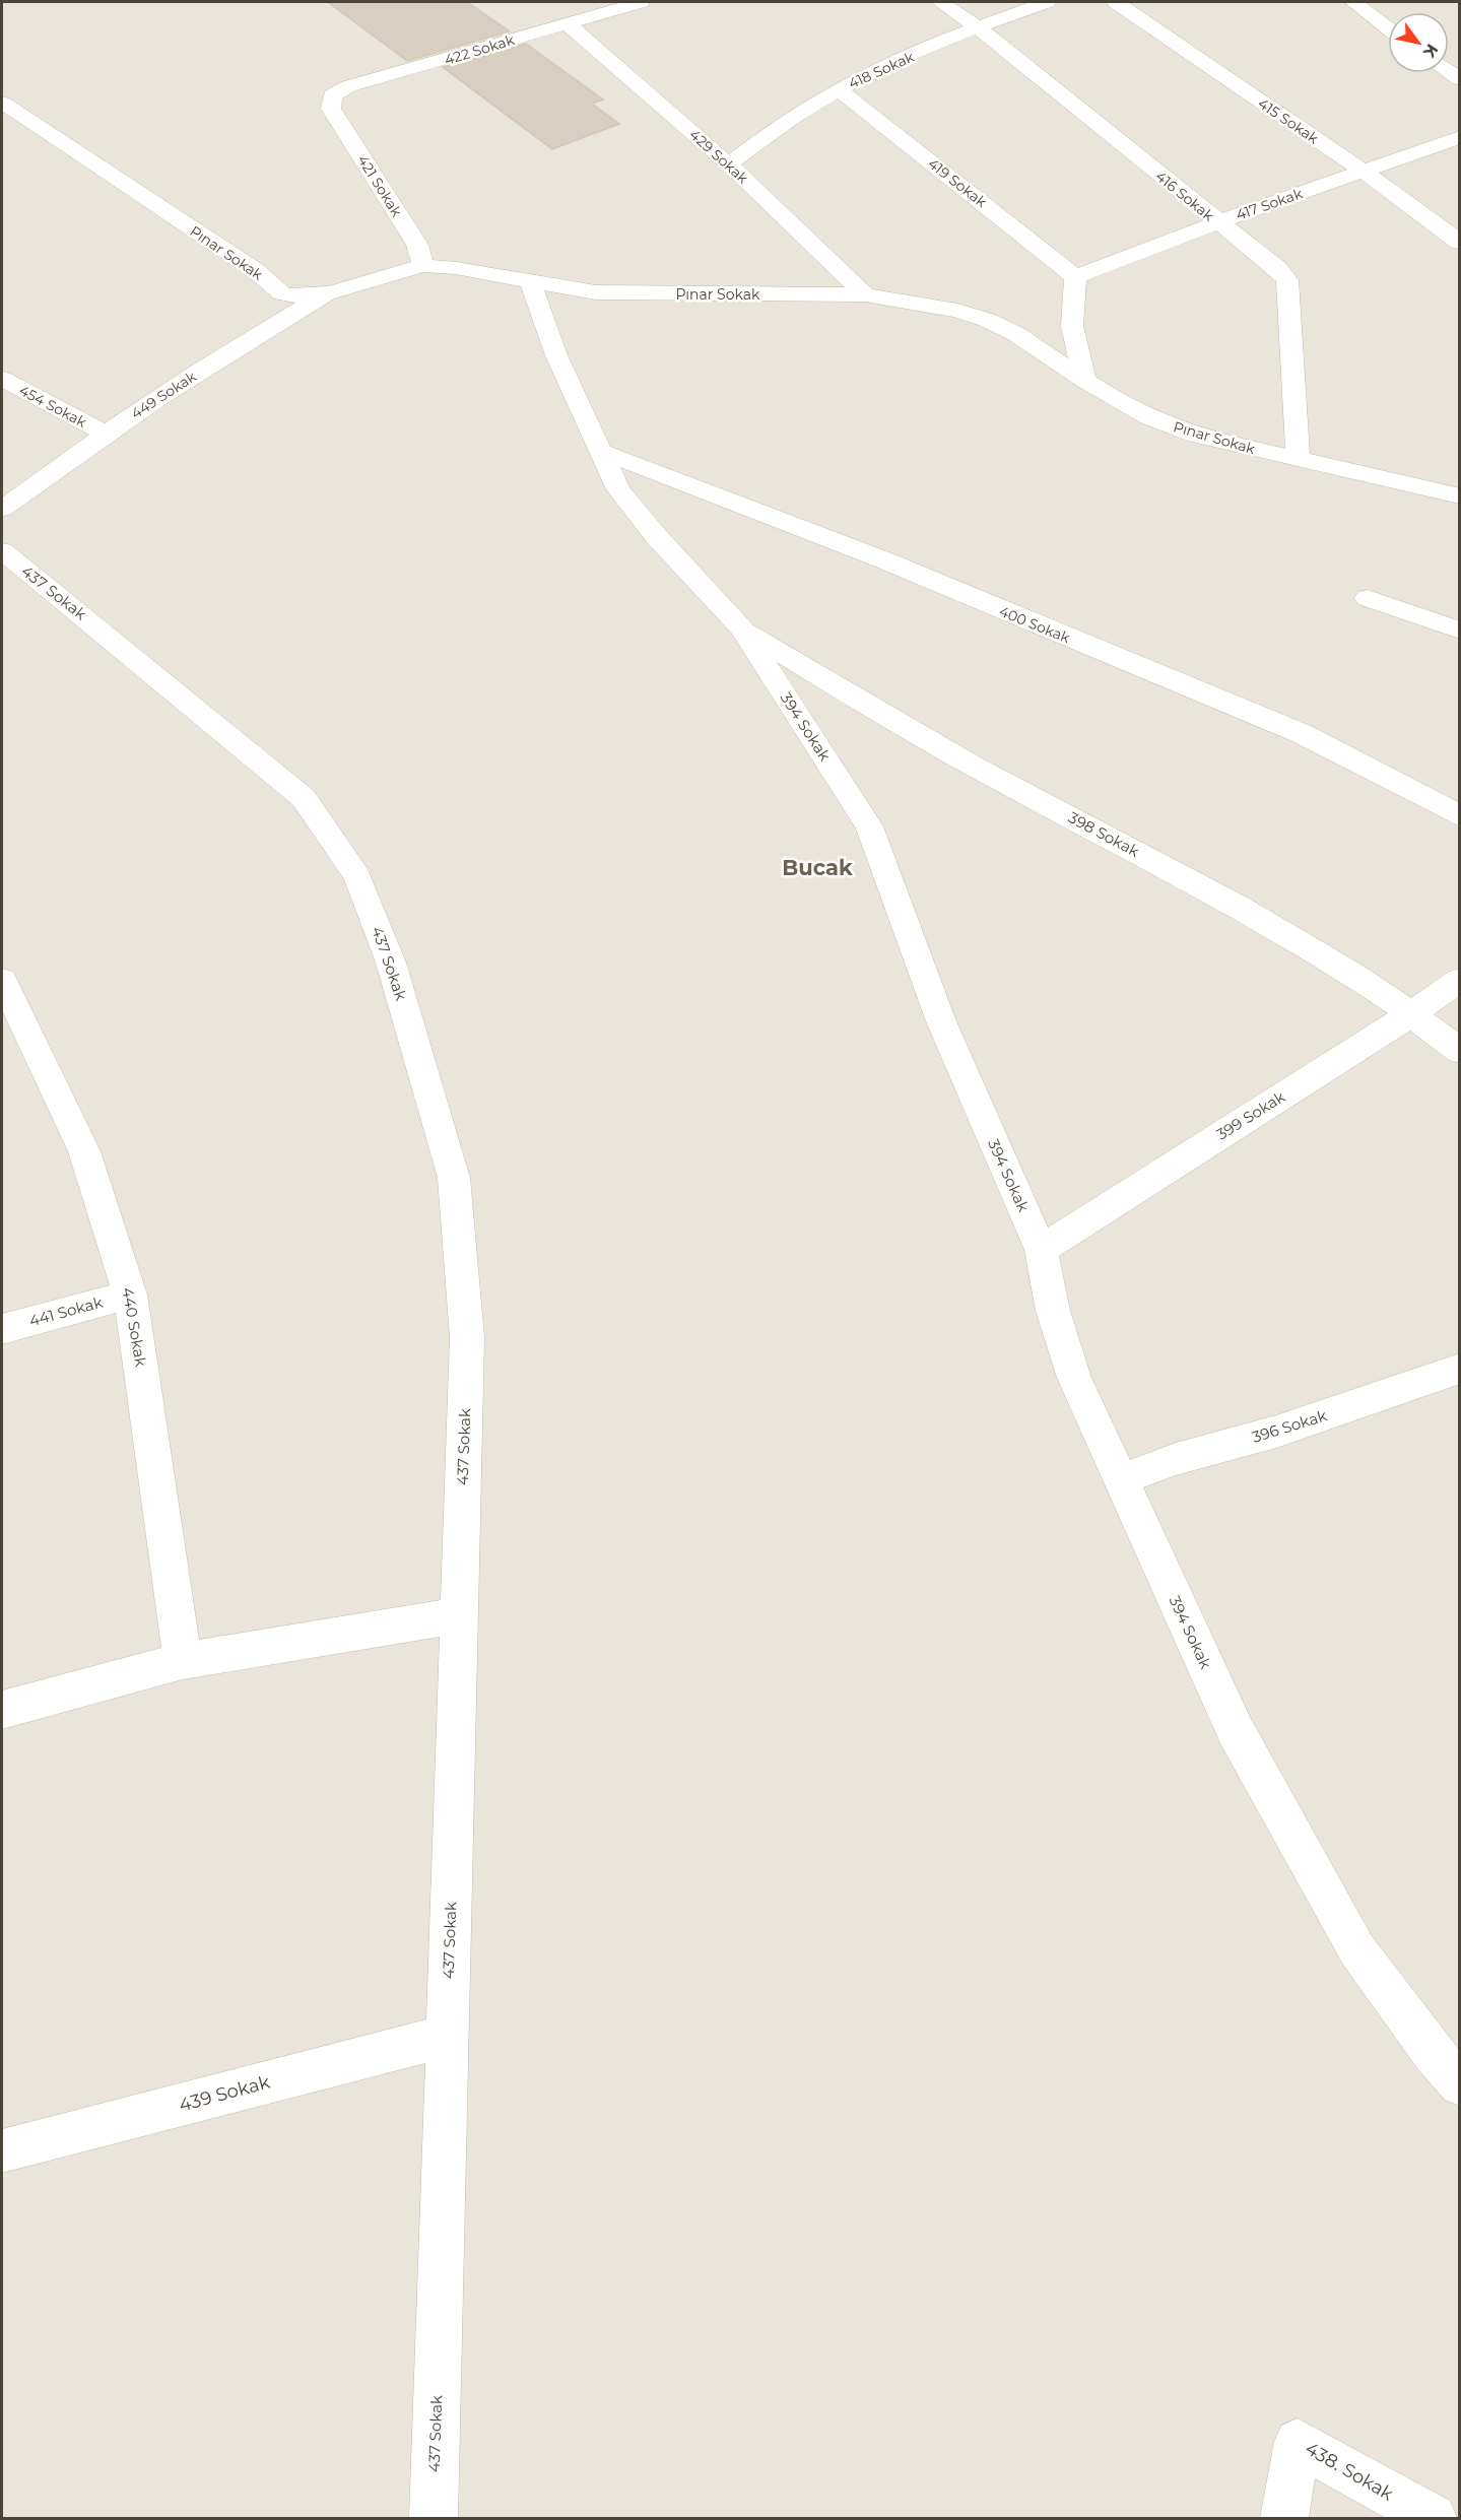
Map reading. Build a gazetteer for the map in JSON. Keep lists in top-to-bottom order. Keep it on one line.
{"streets":{"street":["422 Sokak","418 Sokak","415 Sokak","429 Sokak","419 Sokak","421 Sokak","416 Sokak","417 Sokak","Pınar Sokak","449 Sokak","454 Sokak","437 Sokak","400 Sokak","394 Sokak","398 Sokak","399 Sokak","441 Sokak","440 Sokak","396 Sokak","439 Sokak","438. Sokak"]},"crossings":[["422 Sokak","429 Sokak"],["422 Sokak","421 Sokak"],["418 Sokak","429 Sokak"],["418 Sokak","419 Sokak"],["418 Sokak","416 Sokak"],["415 Sokak","417 Sokak"],["429 Sokak","Pınar Sokak"],["419 Sokak","417 Sokak"],["421 Sokak","Pınar Sokak"],["416 Sokak","417 Sokak"],["416 Sokak","Pınar Sokak"],["Pınar Sokak","449 Sokak"],["Pınar Sokak","394 Sokak"],["449 Sokak","454 Sokak"],["437 Sokak","439 Sokak"],["400 Sokak","394 Sokak"],["394 Sokak","398 Sokak"],["394 Sokak","399 Sokak"],["394 Sokak","396 Sokak"],["398 Sokak","399 Sokak"],["441 Sokak","440 Sokak"]],"districts":["Bucak"],"north":"bottom right"}
